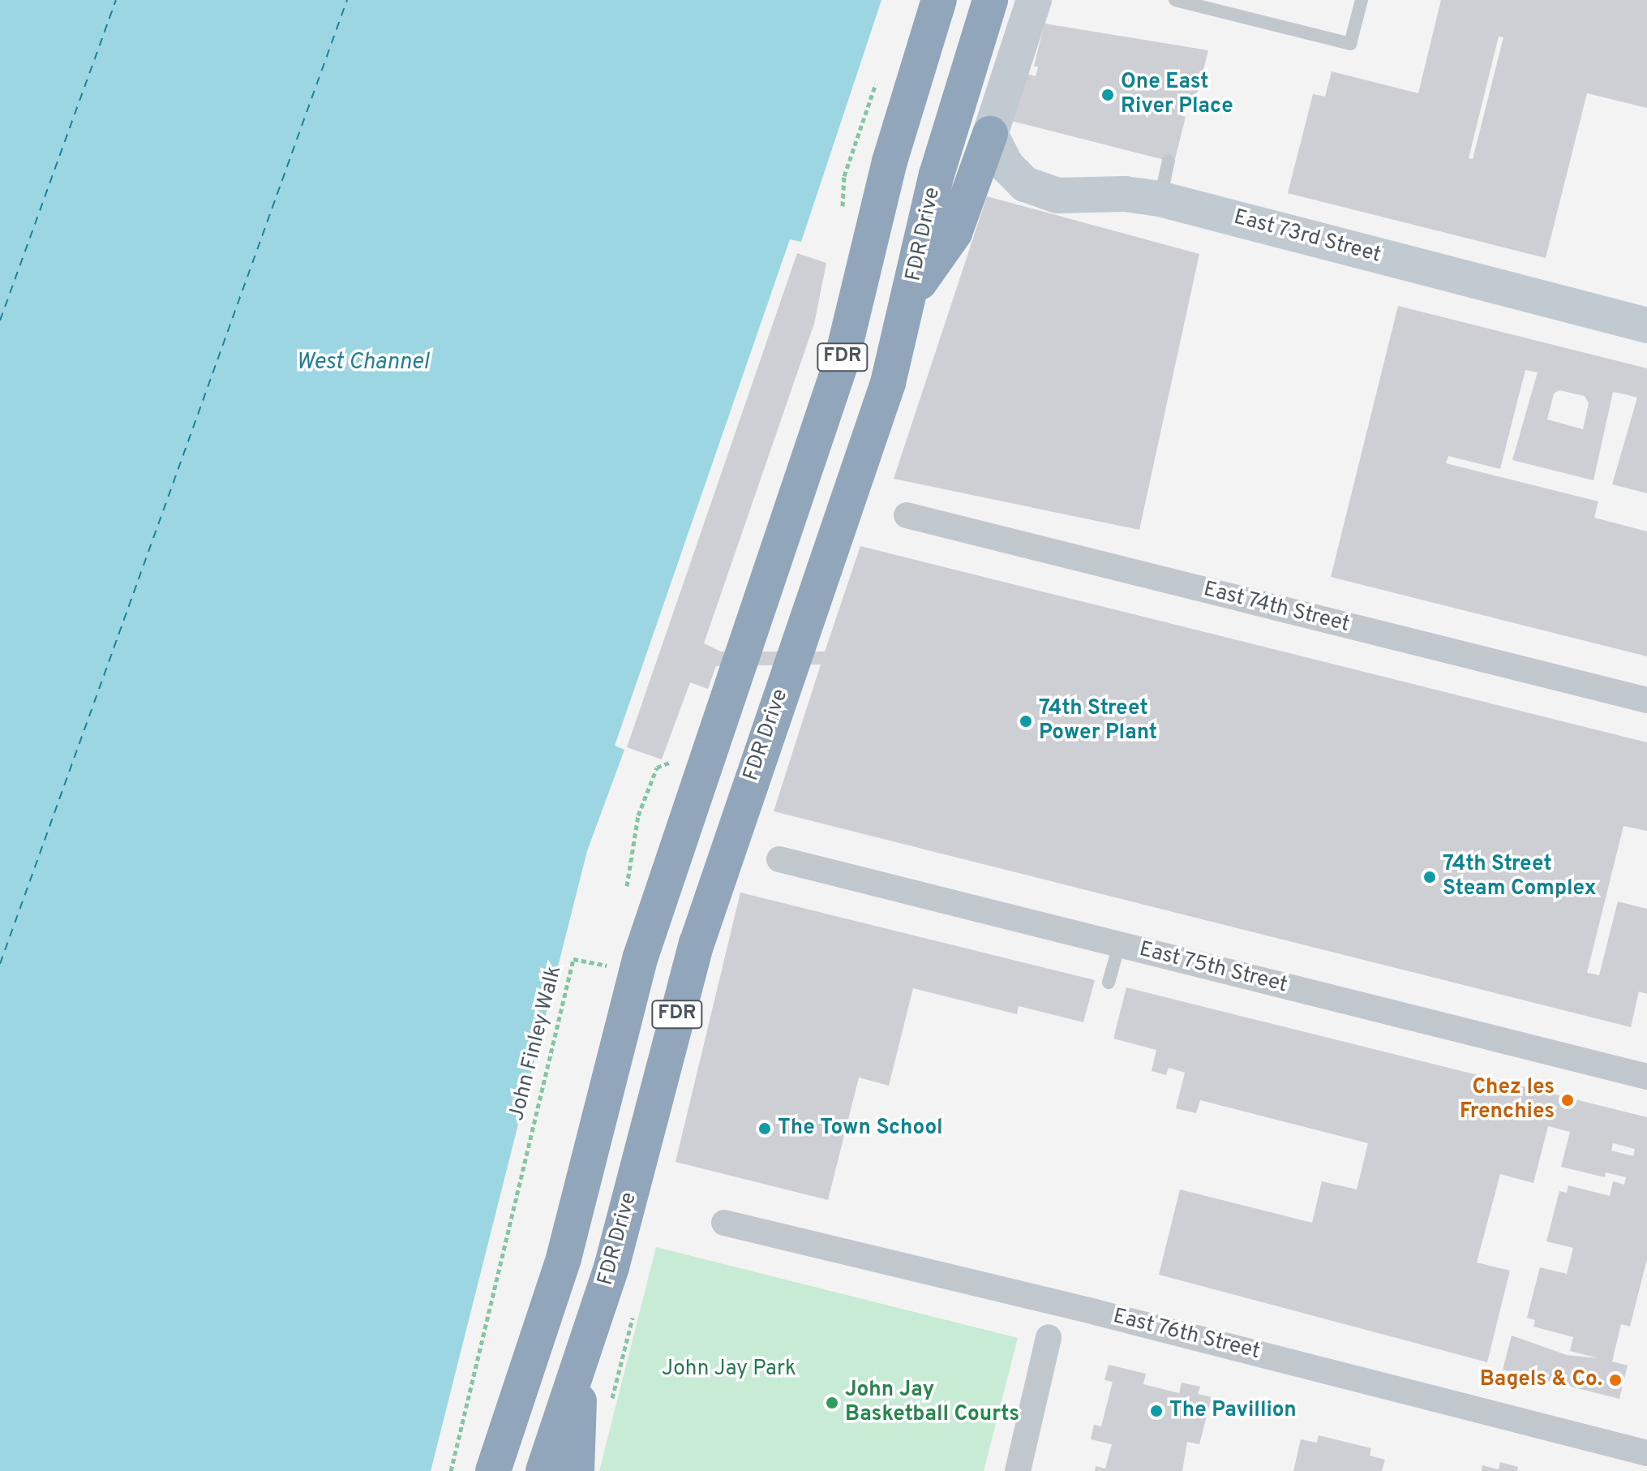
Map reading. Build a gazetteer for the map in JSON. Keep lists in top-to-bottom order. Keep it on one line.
{"streets":{"highway":["FDR Drive","FDR"],"street":["East 73rd Street","East 74th Street","East 75th Street","East 76th Street"],"path":["John Finley Walk"]},"water":["West Channel"],"parks":["John Jay Park"],"places":["One East River Place","74th Street Power Plant","74th Street Steam Complex","Chez les Frenchies","The Town School","Bagels & Co.","John Jay Basketball Courts","The Pavillion"]}
